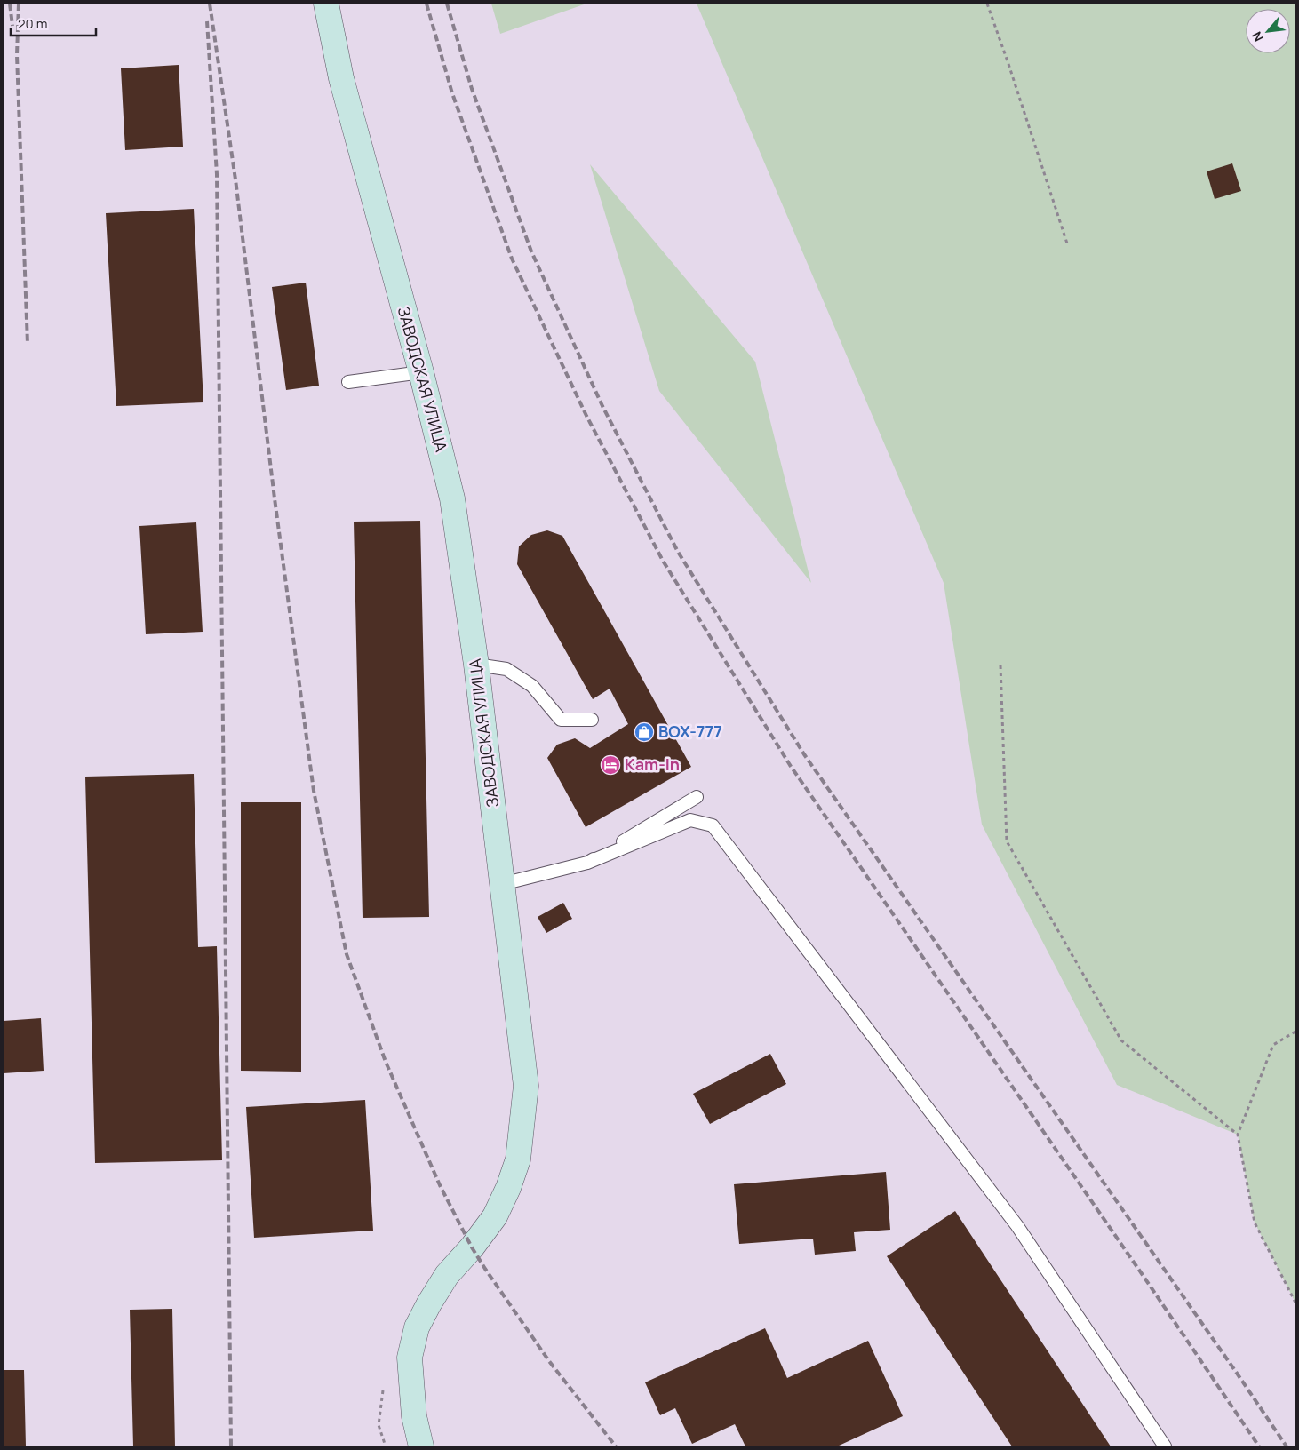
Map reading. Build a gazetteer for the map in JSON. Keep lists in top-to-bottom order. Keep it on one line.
{"streets":{"main road":["ЗАВОДСКАЯ УЛИЦА"]},"places":{"shop":["ВОХ-777"],"hotel":["Kam-In"]},"scale_bar":"20 m","north":"bottom left"}
